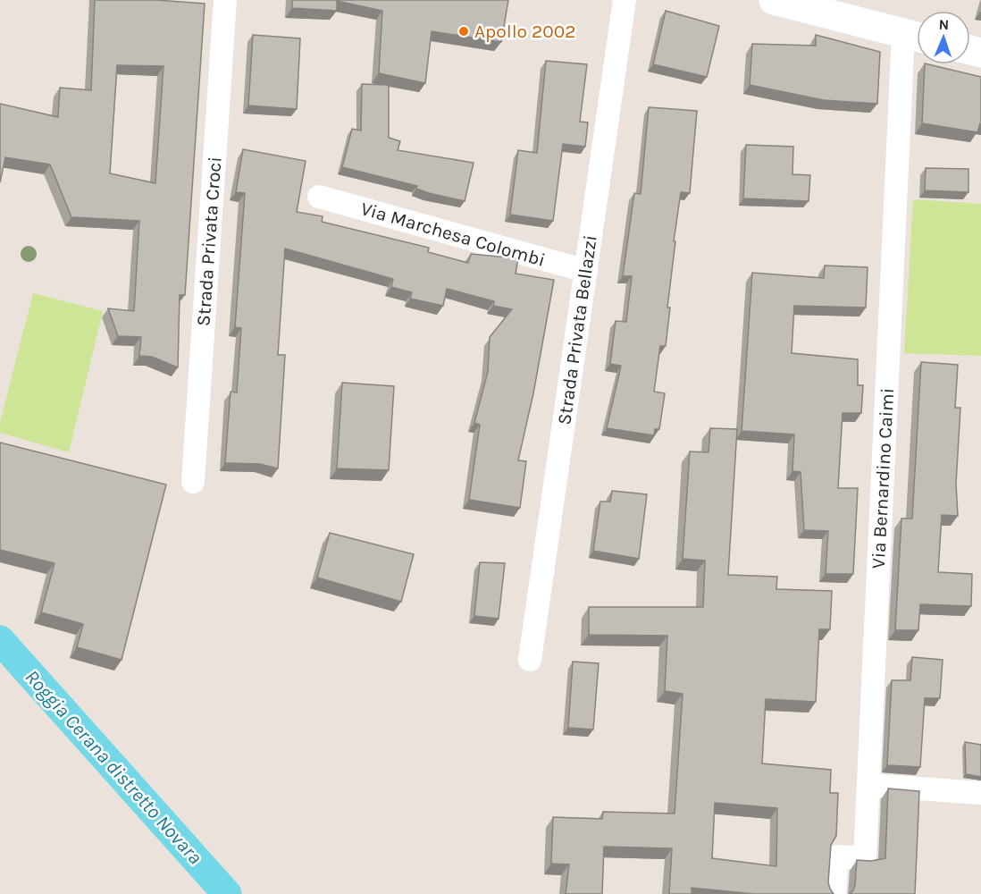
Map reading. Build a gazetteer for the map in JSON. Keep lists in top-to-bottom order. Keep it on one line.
{"streets":{"street":["Via Marchesa Colombi","Strada Privata Croci","Strada Privata Bellazzi","Via Bernardino Caimi"]},"crossings":[["Via Marchesa Colombi","Strada Privata Bellazzi"]],"water":["Roggia Cerana distretto Novara"],"places":["Apollo 2002"],"north":"top"}
